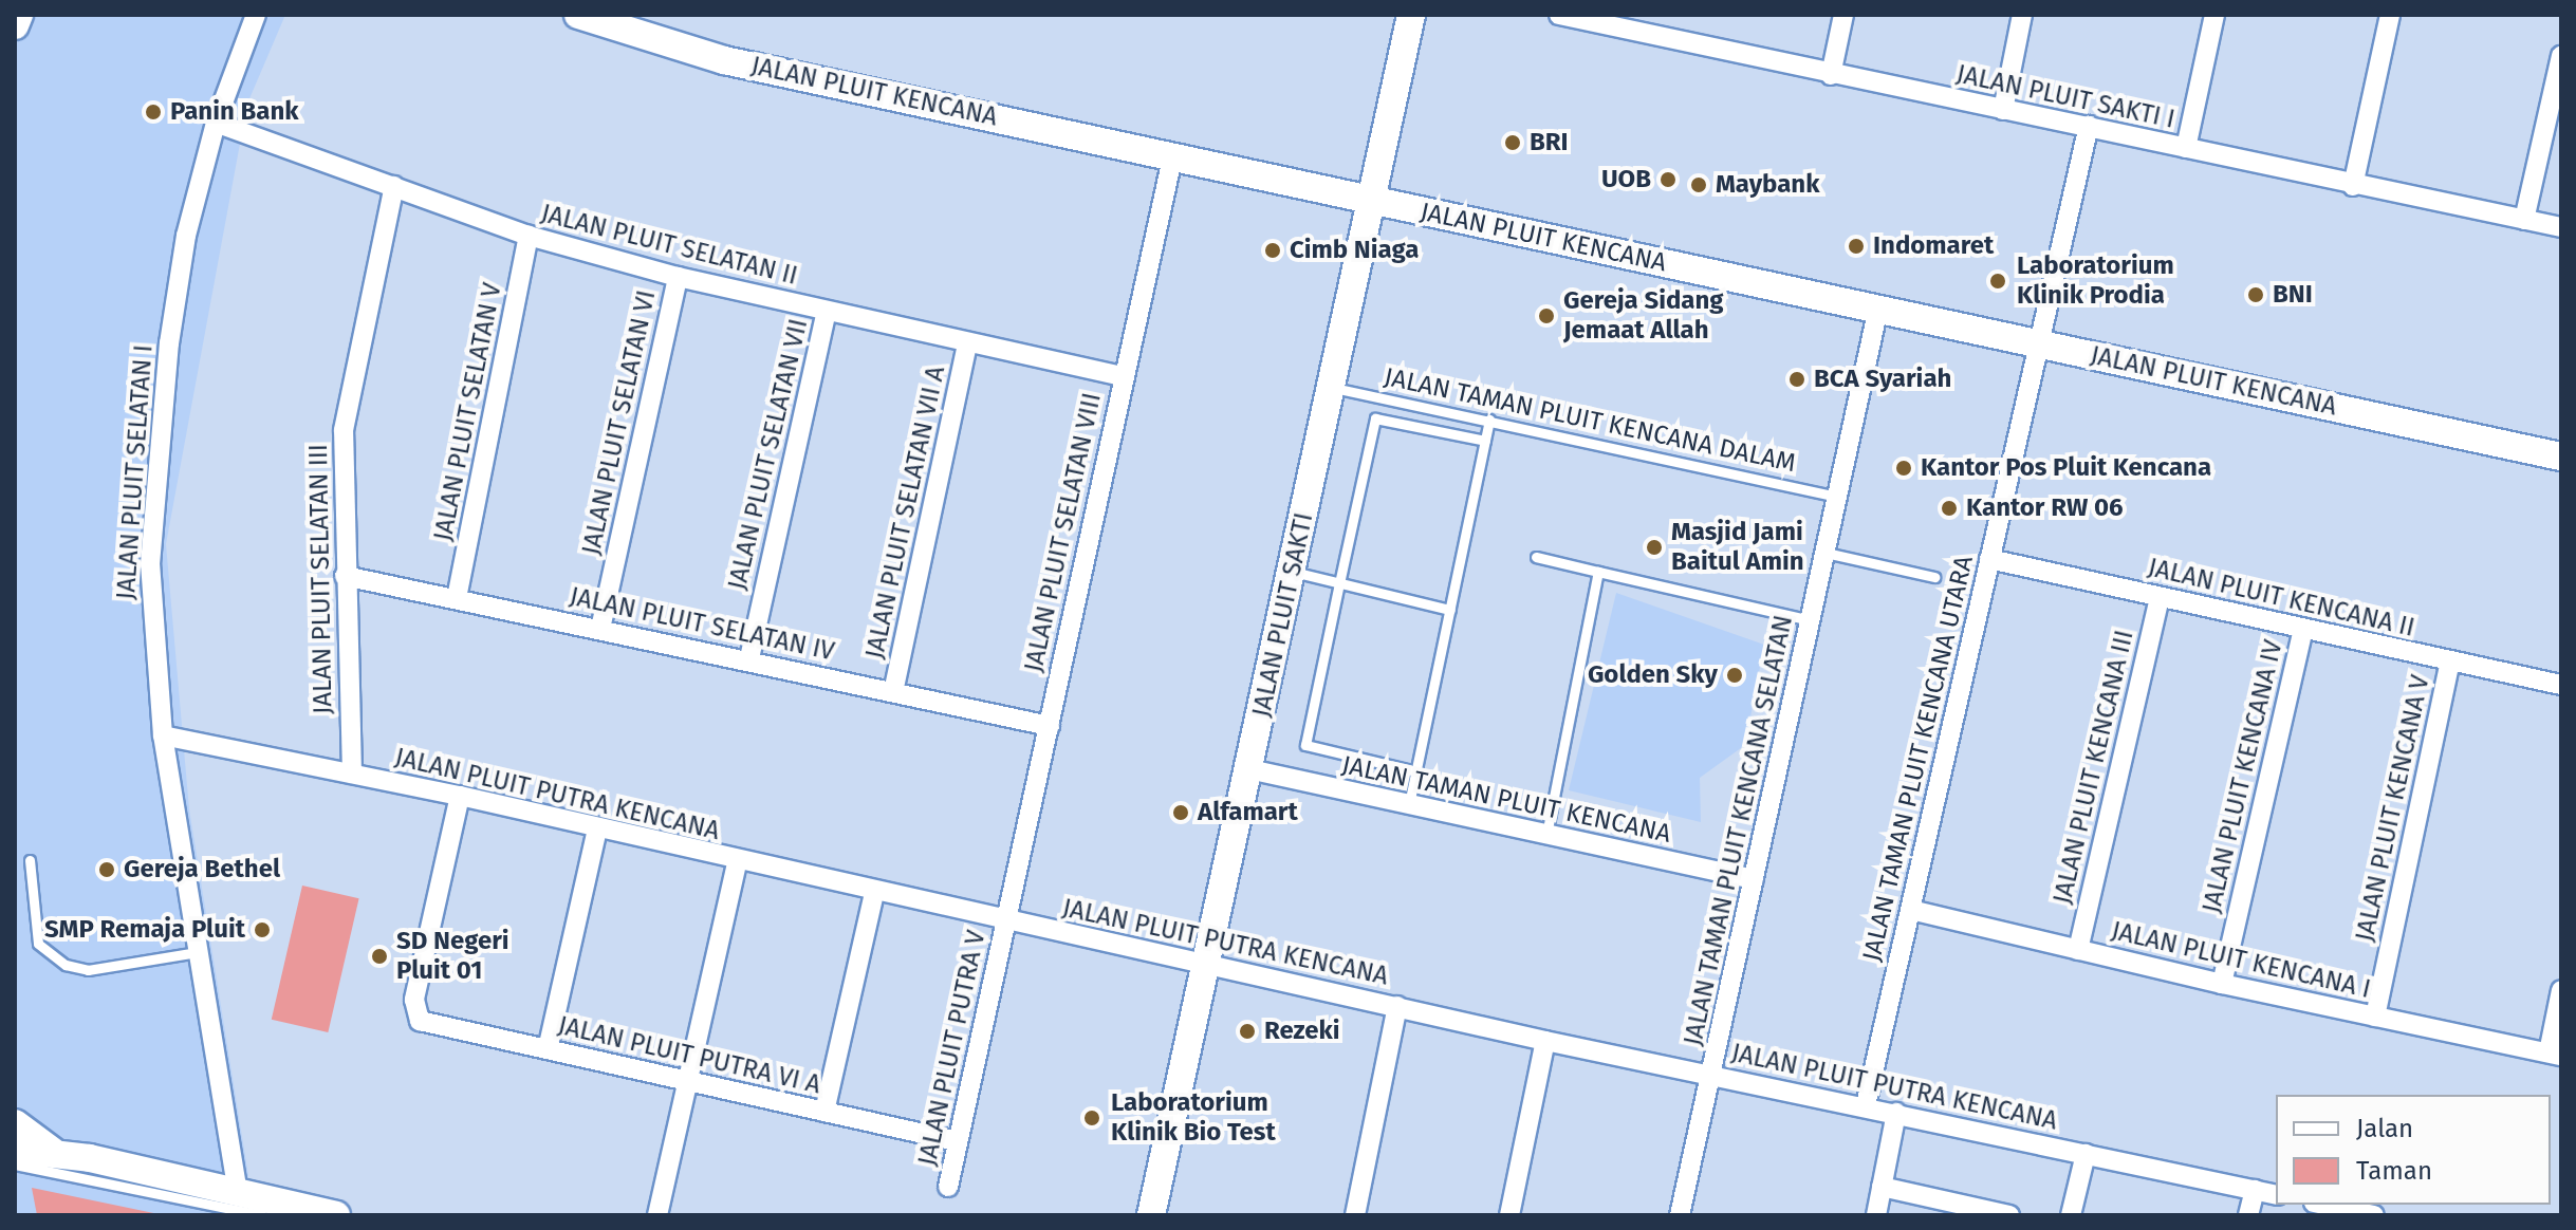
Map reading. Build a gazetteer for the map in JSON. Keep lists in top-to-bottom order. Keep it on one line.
{"streets":{"street":["JALAN PLUIT KENCANA","JALAN PLUIT SAKTI I","JALAN PLUIT SELATAN II","JALAN PLUIT SELATAN V","JALAN PLUIT SELATAN VI","JALAN PLUIT SELATAN VII","JALAN PLUIT SELATAN I","JALAN PLUIT SELATAN VII A","JALAN PLUIT SELATAN VIII","JALAN PLUIT SELATAN III","JALAN PLUIT KENCANA II","JALAN PLUIT SAKTI","JALAN PLUIT SELATAN IV","JALAN TAMAN PLUIT KENCANA UTARA","JALAN PLUIT KENCANA III","JALAN PLUIT KENCANA IV","JALAN PLUIT PUTRA KENCANA","JALAN TAMAN PLUIT KENCANA","JALAN PLUIT KENCANA V","JALAN TAMAN PLUIT KENCANA SELATAN","JALAN PLUIT KENCANA I","JALAN PLUIT PUTRA V","JALAN PLUIT PUTRA VI A"],"lane":["JALAN TAMAN PLUIT KENCANA DALAM"]},"crossings":[["JALAN PLUIT KENCANA","JALAN PLUIT SELATAN VIII"],["JALAN PLUIT KENCANA","JALAN PLUIT SAKTI"],["JALAN PLUIT KENCANA","JALAN TAMAN PLUIT KENCANA UTARA"],["JALAN PLUIT KENCANA","JALAN TAMAN PLUIT KENCANA SELATAN"],["JALAN PLUIT SAKTI I","JALAN TAMAN PLUIT KENCANA UTARA"],["JALAN PLUIT SELATAN II","JALAN PLUIT SELATAN V"],["JALAN PLUIT SELATAN II","JALAN PLUIT SELATAN VI"],["JALAN PLUIT SELATAN II","JALAN PLUIT SELATAN VII"],["JALAN PLUIT SELATAN II","JALAN PLUIT SELATAN I"],["JALAN PLUIT SELATAN II","JALAN PLUIT SELATAN VII A"],["JALAN PLUIT SELATAN II","JALAN PLUIT SELATAN VIII"],["JALAN PLUIT SELATAN II","JALAN PLUIT SELATAN III"],["JALAN PLUIT SELATAN V","JALAN PLUIT SELATAN IV"],["JALAN TAMAN PLUIT KENCANA DALAM","JALAN PLUIT SAKTI"],["JALAN TAMAN PLUIT KENCANA DALAM","JALAN TAMAN PLUIT KENCANA SELATAN"],["JALAN PLUIT SELATAN VI","JALAN PLUIT SELATAN IV"],["JALAN PLUIT SELATAN VII","JALAN PLUIT SELATAN IV"],["JALAN PLUIT SELATAN I","JALAN PLUIT PUTRA KENCANA"],["JALAN PLUIT SELATAN VII A","JALAN PLUIT SELATAN IV"],["JALAN PLUIT SELATAN VIII","JALAN PLUIT SELATAN IV"],["JALAN PLUIT SELATAN VIII","JALAN PLUIT PUTRA KENCANA"],["JALAN PLUIT SELATAN VIII","JALAN PLUIT PUTRA V"],["JALAN PLUIT SELATAN III","JALAN PLUIT SELATAN IV"],["JALAN PLUIT SELATAN III","JALAN PLUIT PUTRA KENCANA"],["JALAN PLUIT KENCANA II","JALAN TAMAN PLUIT KENCANA UTARA"],["JALAN PLUIT KENCANA II","JALAN PLUIT KENCANA III"],["JALAN PLUIT KENCANA II","JALAN PLUIT KENCANA IV"],["JALAN PLUIT KENCANA II","JALAN PLUIT KENCANA V"],["JALAN PLUIT SAKTI","JALAN PLUIT PUTRA KENCANA"],["JALAN PLUIT SAKTI","JALAN TAMAN PLUIT KENCANA"],["JALAN TAMAN PLUIT KENCANA UTARA","JALAN PLUIT PUTRA KENCANA"],["JALAN TAMAN PLUIT KENCANA UTARA","JALAN PLUIT KENCANA I"],["JALAN PLUIT KENCANA III","JALAN PLUIT KENCANA I"],["JALAN PLUIT KENCANA IV","JALAN PLUIT KENCANA I"],["JALAN PLUIT PUTRA KENCANA","JALAN TAMAN PLUIT KENCANA SELATAN"],["JALAN PLUIT PUTRA KENCANA","JALAN PLUIT PUTRA V"],["JALAN PLUIT PUTRA KENCANA","JALAN PLUIT PUTRA VI A"],["JALAN TAMAN PLUIT KENCANA","JALAN TAMAN PLUIT KENCANA SELATAN"],["JALAN PLUIT KENCANA V","JALAN PLUIT KENCANA I"],["JALAN PLUIT PUTRA V","JALAN PLUIT PUTRA VI A"]],"places":["Panin Bank","BRI","UOB","Maybank","Indomaret","Cimb Niaga","Laboratorium Klinik Prodia","BNI","Gereja Sidang Jemaat Allah","BCA Syariah","Kantor Pos Pluit Kencana","Kantor RW 06","Masjid Jami Baitul Amin","Golden Sky","Alfamart","Gereja Bethel","SMP Remaja Pluit","SD Negeri Pluit 01","Rezeki","Laboratorium Klinik Bio Test"],"legend":["Jalan","Taman"]}
